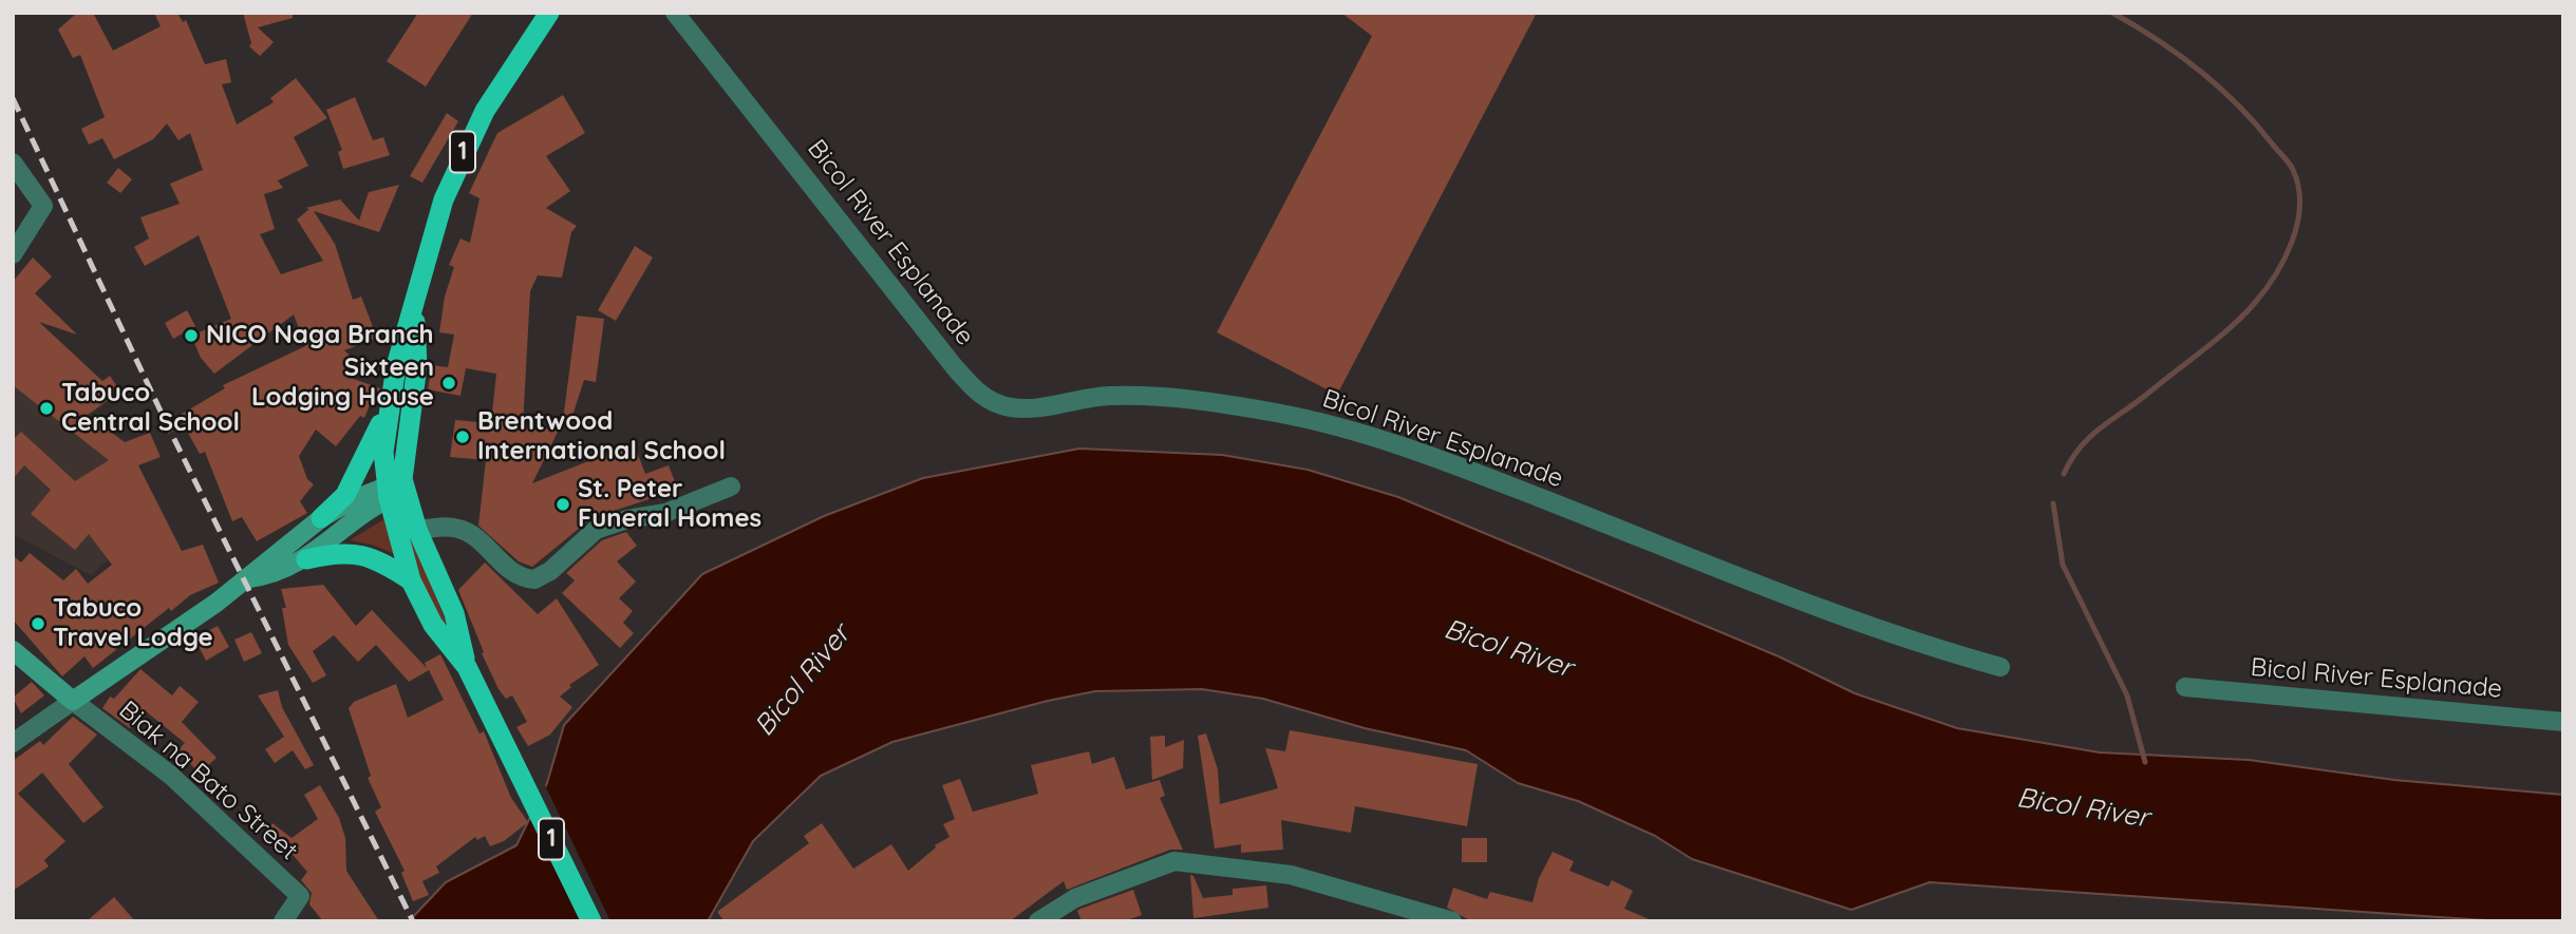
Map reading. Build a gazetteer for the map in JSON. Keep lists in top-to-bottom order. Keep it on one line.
{"streets":{"highway":["1"],"main road":["Biak na Bato Street"],"street":["Bicol River Esplanade"]},"water":["Bicol River"],"places":["NICO Naga Branch","Sixteen Lodging House","Tabuco Central School","Brentwood International School","St. Peter Funeral Homes","Tabuco Travel Lodge"]}
